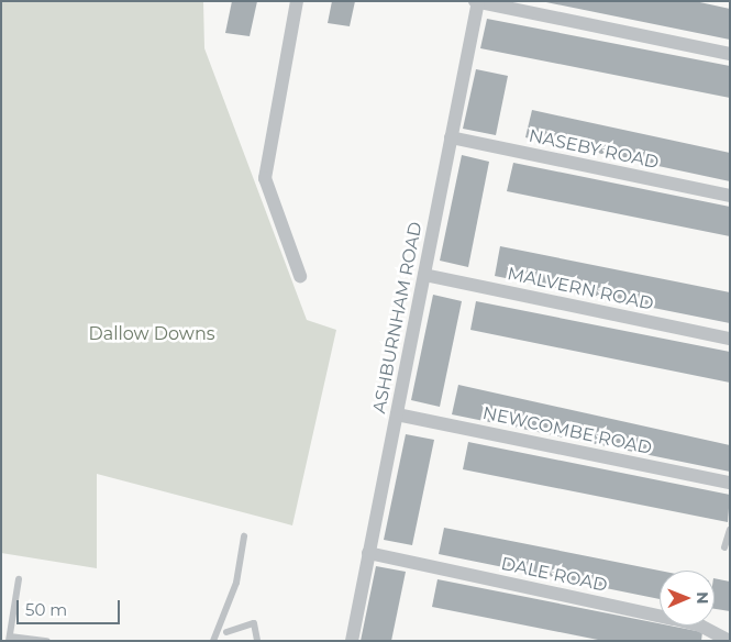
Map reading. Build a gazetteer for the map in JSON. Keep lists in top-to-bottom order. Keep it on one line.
{"streets":{"street":["NASEBY ROAD","MALVERN ROAD","ASHBURNHAM ROAD","NEWCOMBE ROAD","DALE ROAD"]},"crossings":[["NASEBY ROAD","ASHBURNHAM ROAD"],["MALVERN ROAD","ASHBURNHAM ROAD"],["ASHBURNHAM ROAD","NEWCOMBE ROAD"],["ASHBURNHAM ROAD","DALE ROAD"]],"parks":["Dallow Downs"],"scale_bar":"50 m","north":"right"}
